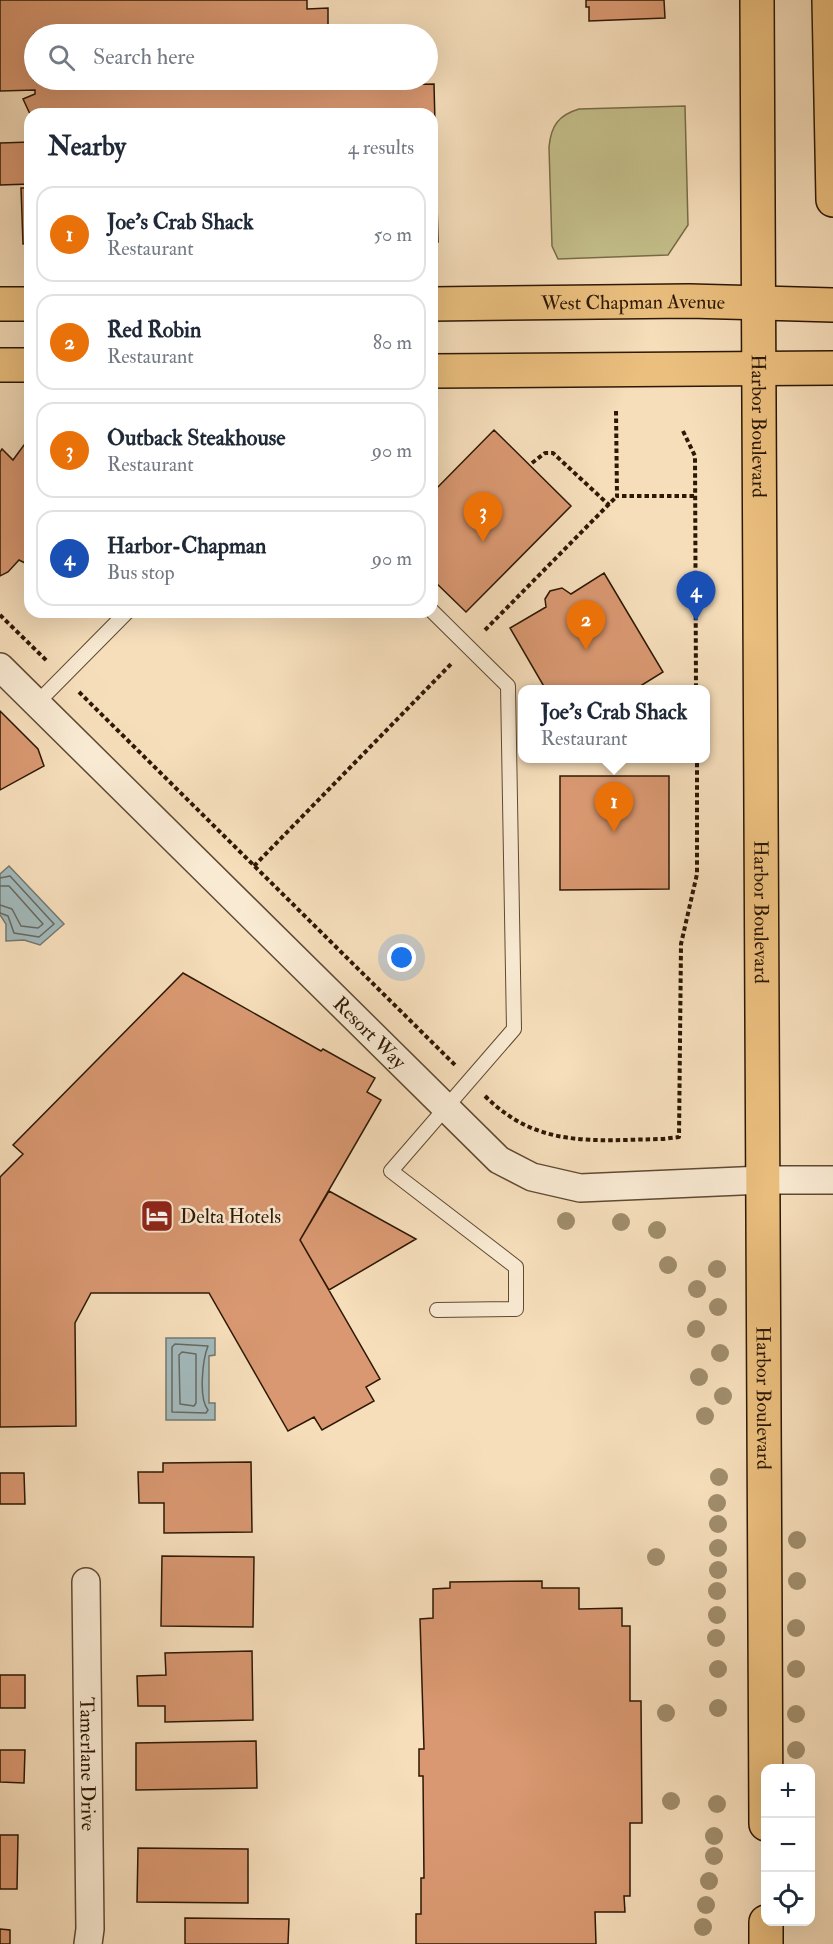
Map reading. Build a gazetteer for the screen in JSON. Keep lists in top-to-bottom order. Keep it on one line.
{"streets":{"main road":["West Chapman Avenue","Harbor Boulevard"],"street":["Resort Way","Tamerlane Drive"]},"crossings":[["West Chapman Avenue","Harbor Boulevard"],["Harbor Boulevard","Resort Way"]],"places":{"hotel":["Delta Hotels"]},"page":{"search":"Search here","heading":["Nearby","4 results"],"list":[{"mark":"1","name":"Joe's Crab Shack","note":"Restaurant","value":"50 m"},{"mark":"2","name":"Red Robin","note":"Restaurant","value":"80 m"},{"mark":"3","name":"Outback Steakhouse","note":"Restaurant","value":"90 m"},{"mark":"4","name":"Harbor-Chapman","note":"Bus stop","value":"90 m"}],"pins":["3","4","2","1"],"popup":["Joe's Crab Shack","Restaurant"],"map_buttons":["+","−"]}}
